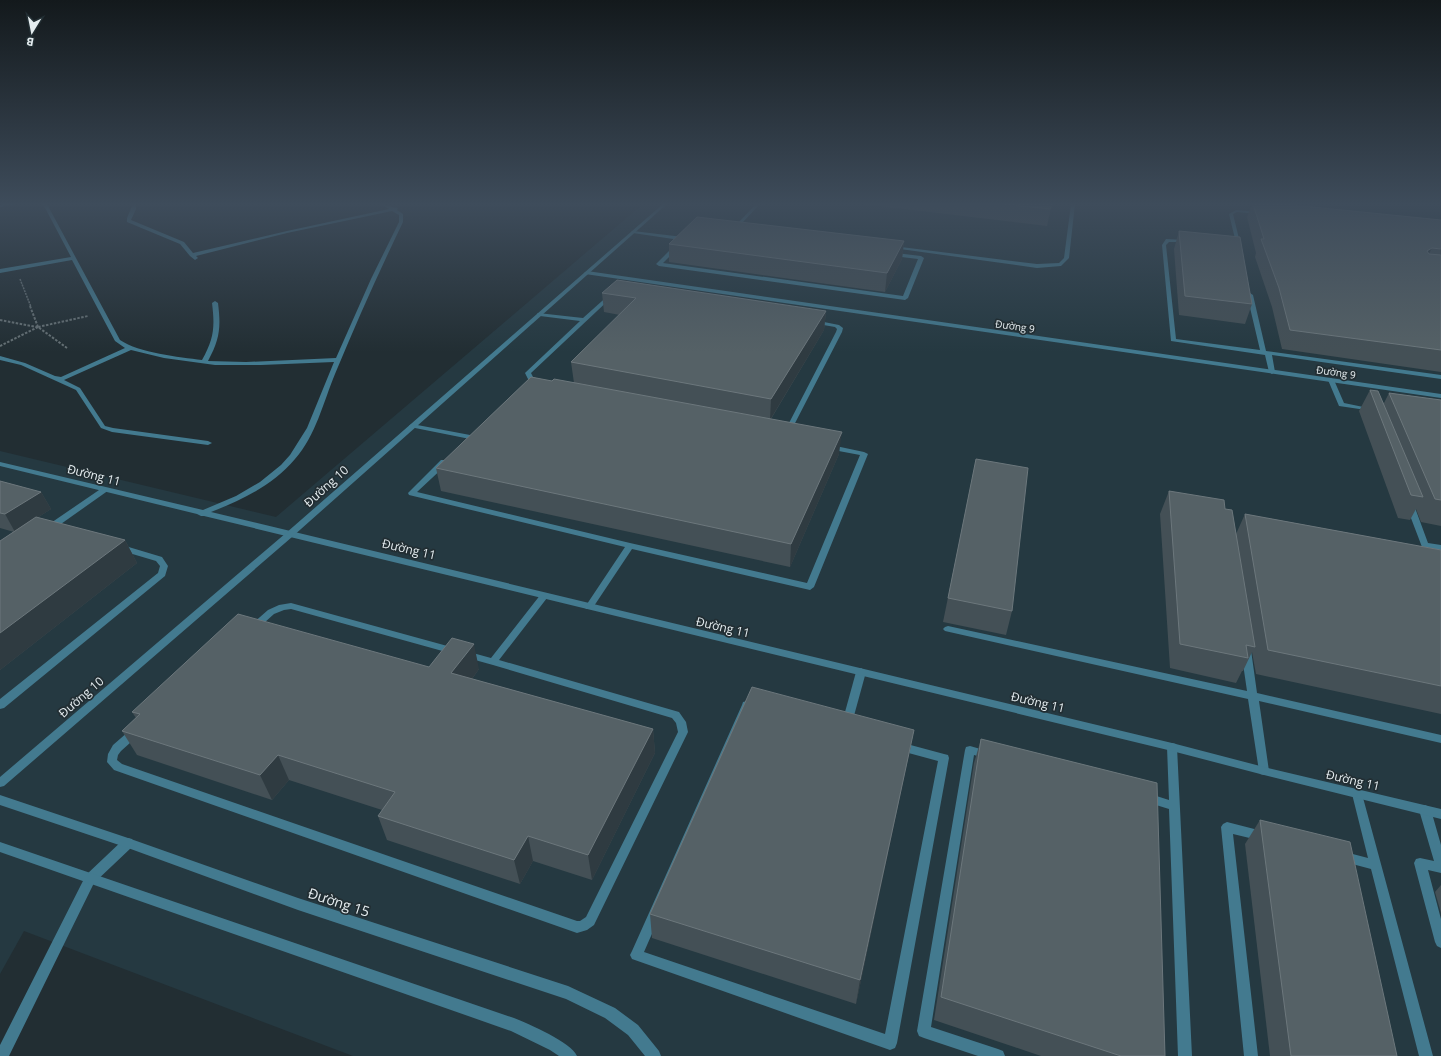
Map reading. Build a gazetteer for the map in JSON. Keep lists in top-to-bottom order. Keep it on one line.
{"streets":{"street":["Đường 9","Đường 11","Đường 10","Đường 15"]},"crossings":[["Đường 9","Đường 10"],["Đường 11","Đường 10"]],"north":"bottom"}
